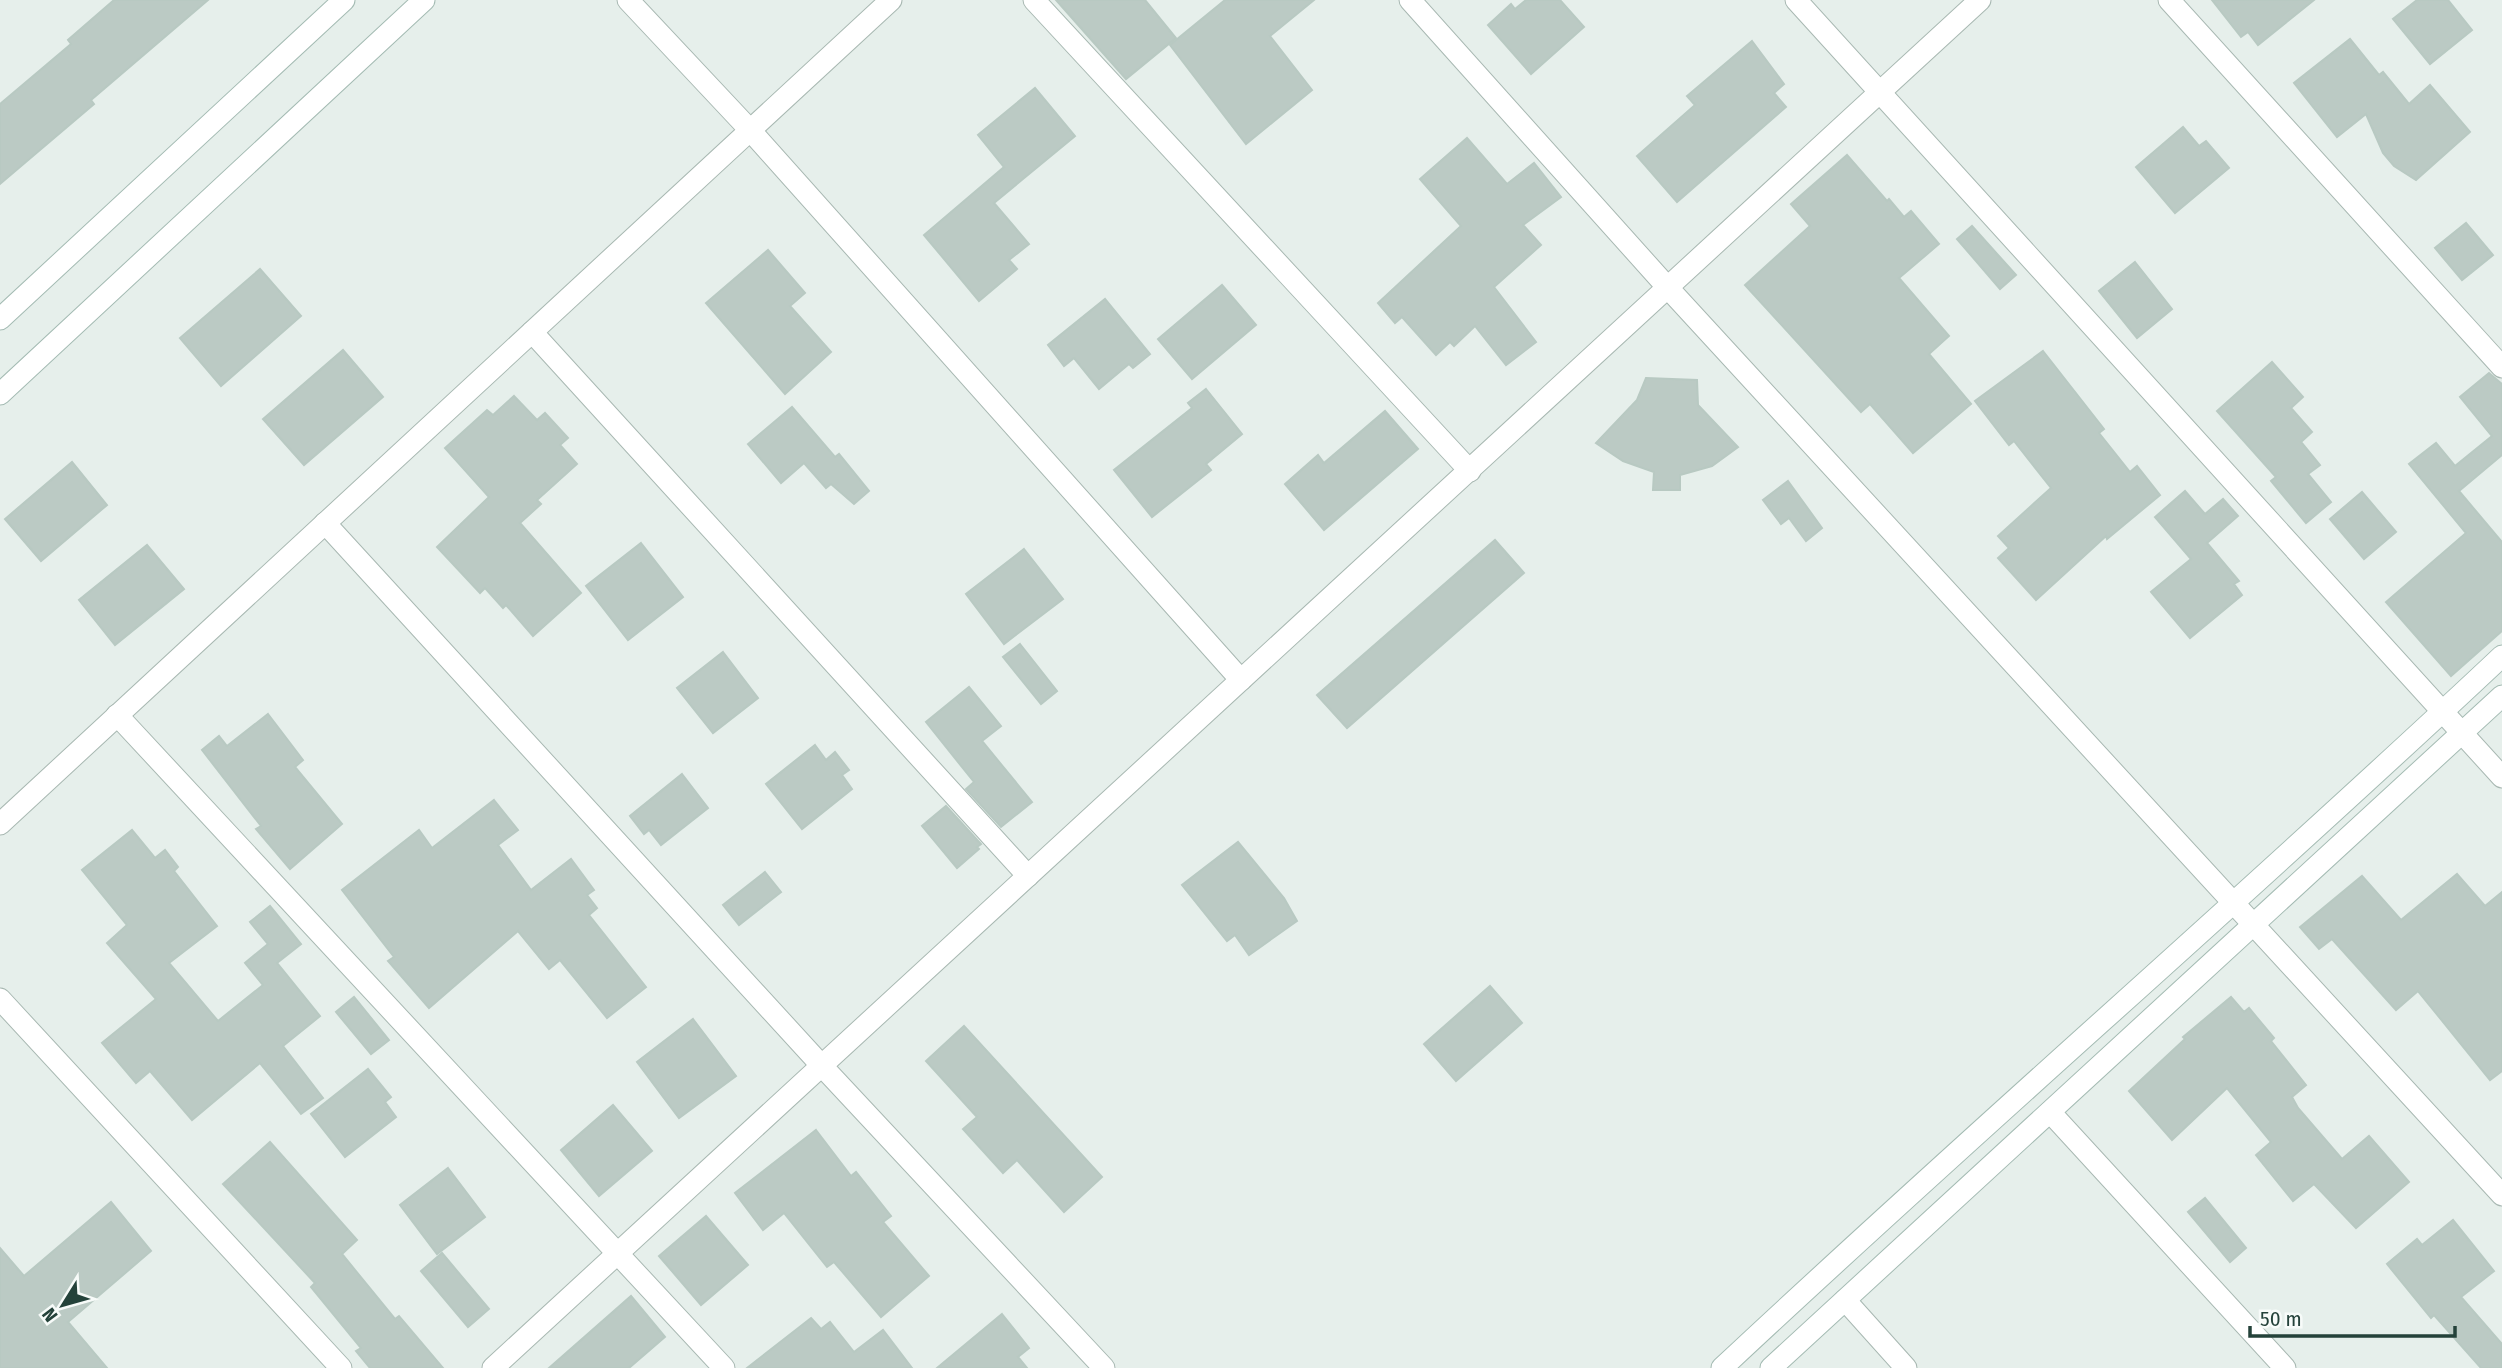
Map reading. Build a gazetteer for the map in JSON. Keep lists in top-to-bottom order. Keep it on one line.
{"scale_bar":"50 m","north":"bottom left"}
